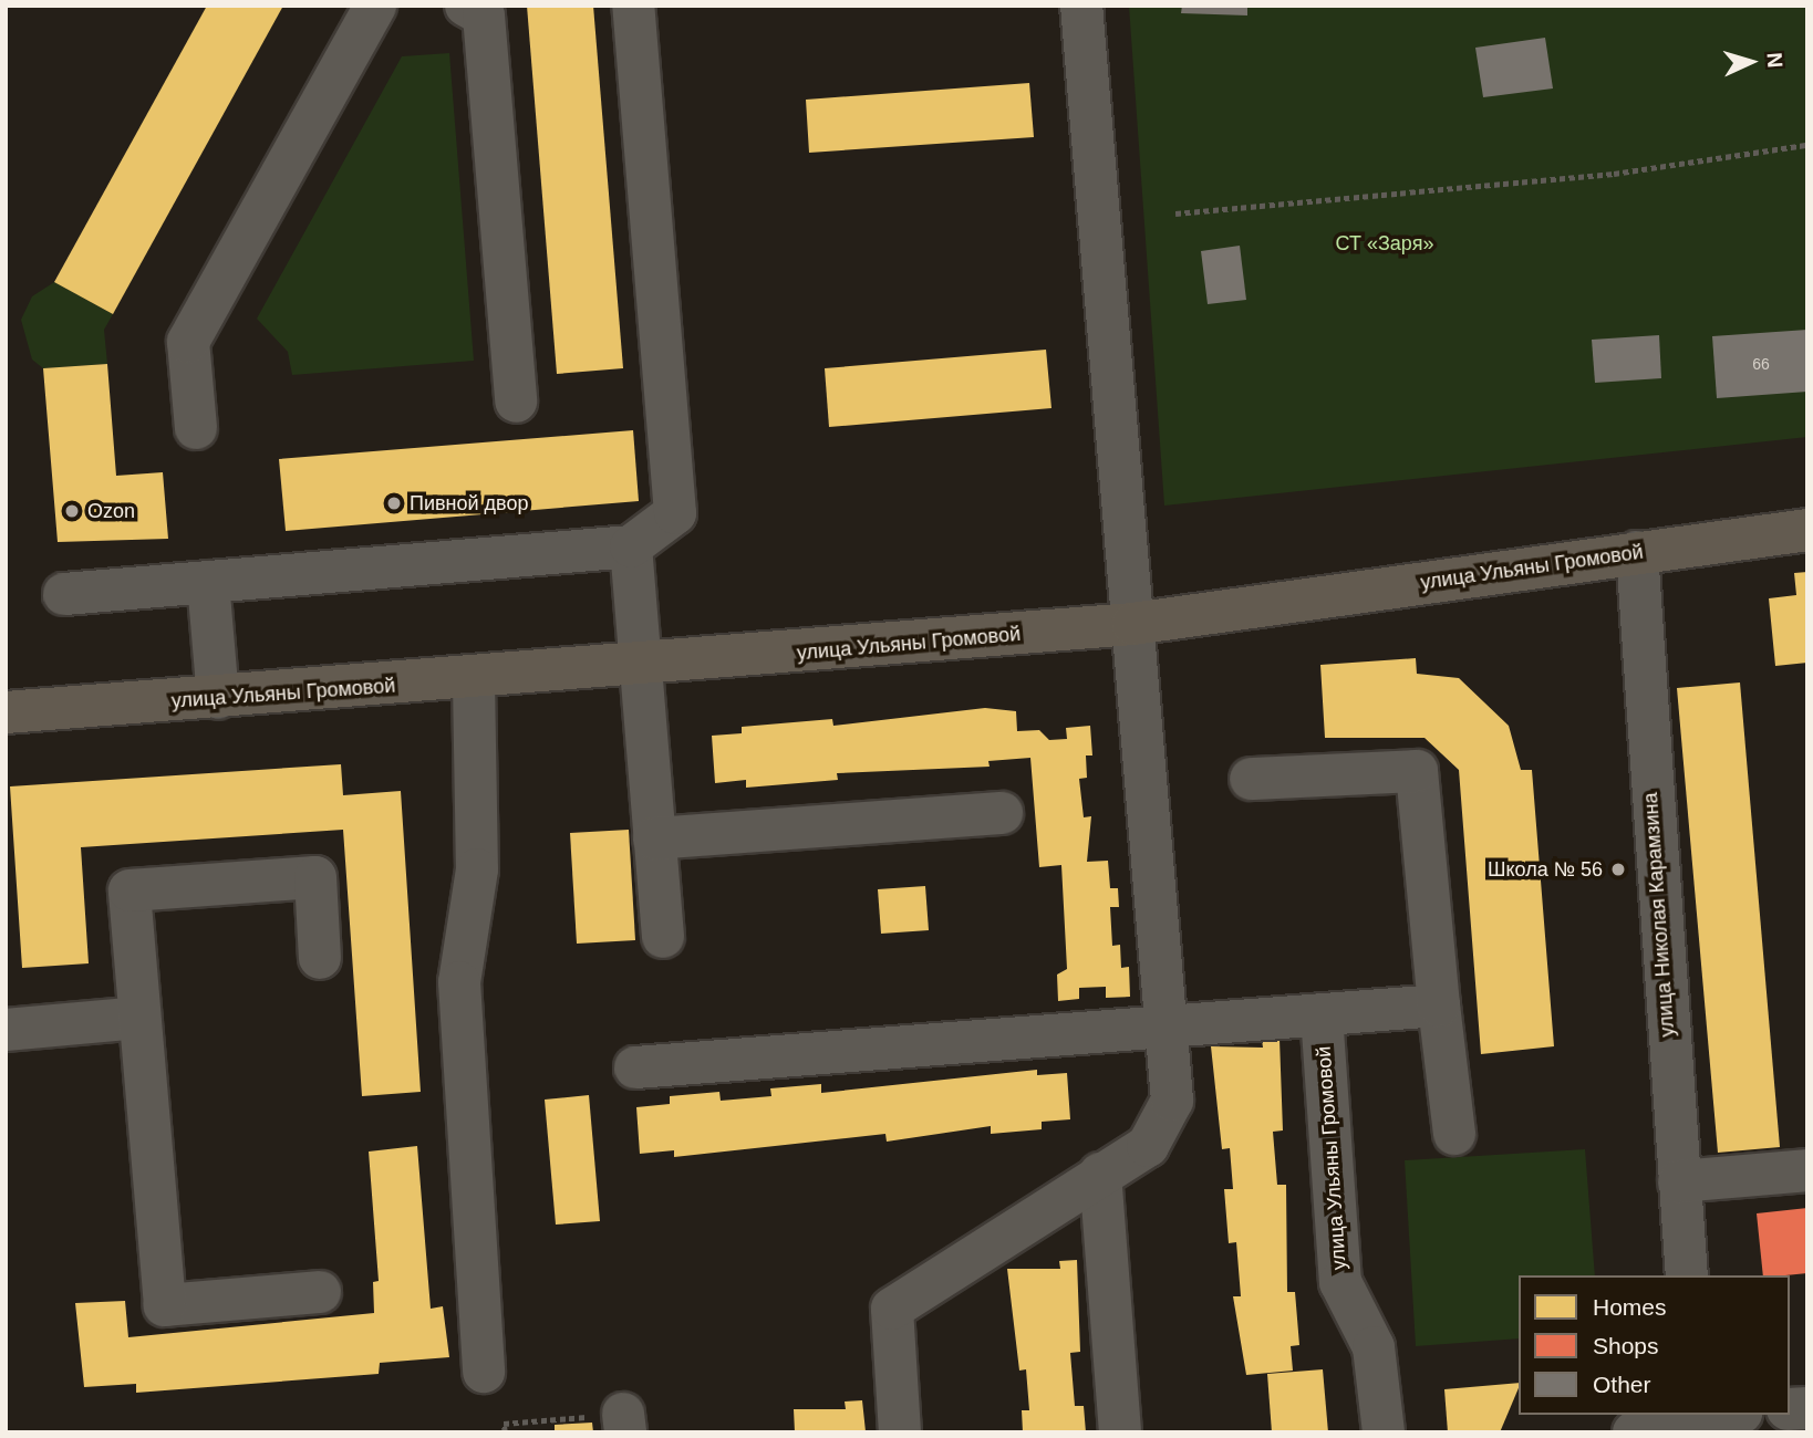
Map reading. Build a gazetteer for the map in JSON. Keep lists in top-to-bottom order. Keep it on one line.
{"streets":{"main road":["улица Ульяны Громовой"],"street":["улица Николая Карамзина"]},"crossings":[["улица Ульяны Громовой","улица Николая Карамзина"]],"parks":["СТ «Заря»"],"places":["Пивной двор","Ozon","Школа № 56"],"house_numbers":["66"],"legend":["Homes","Shops","Other"],"north":"right"}
